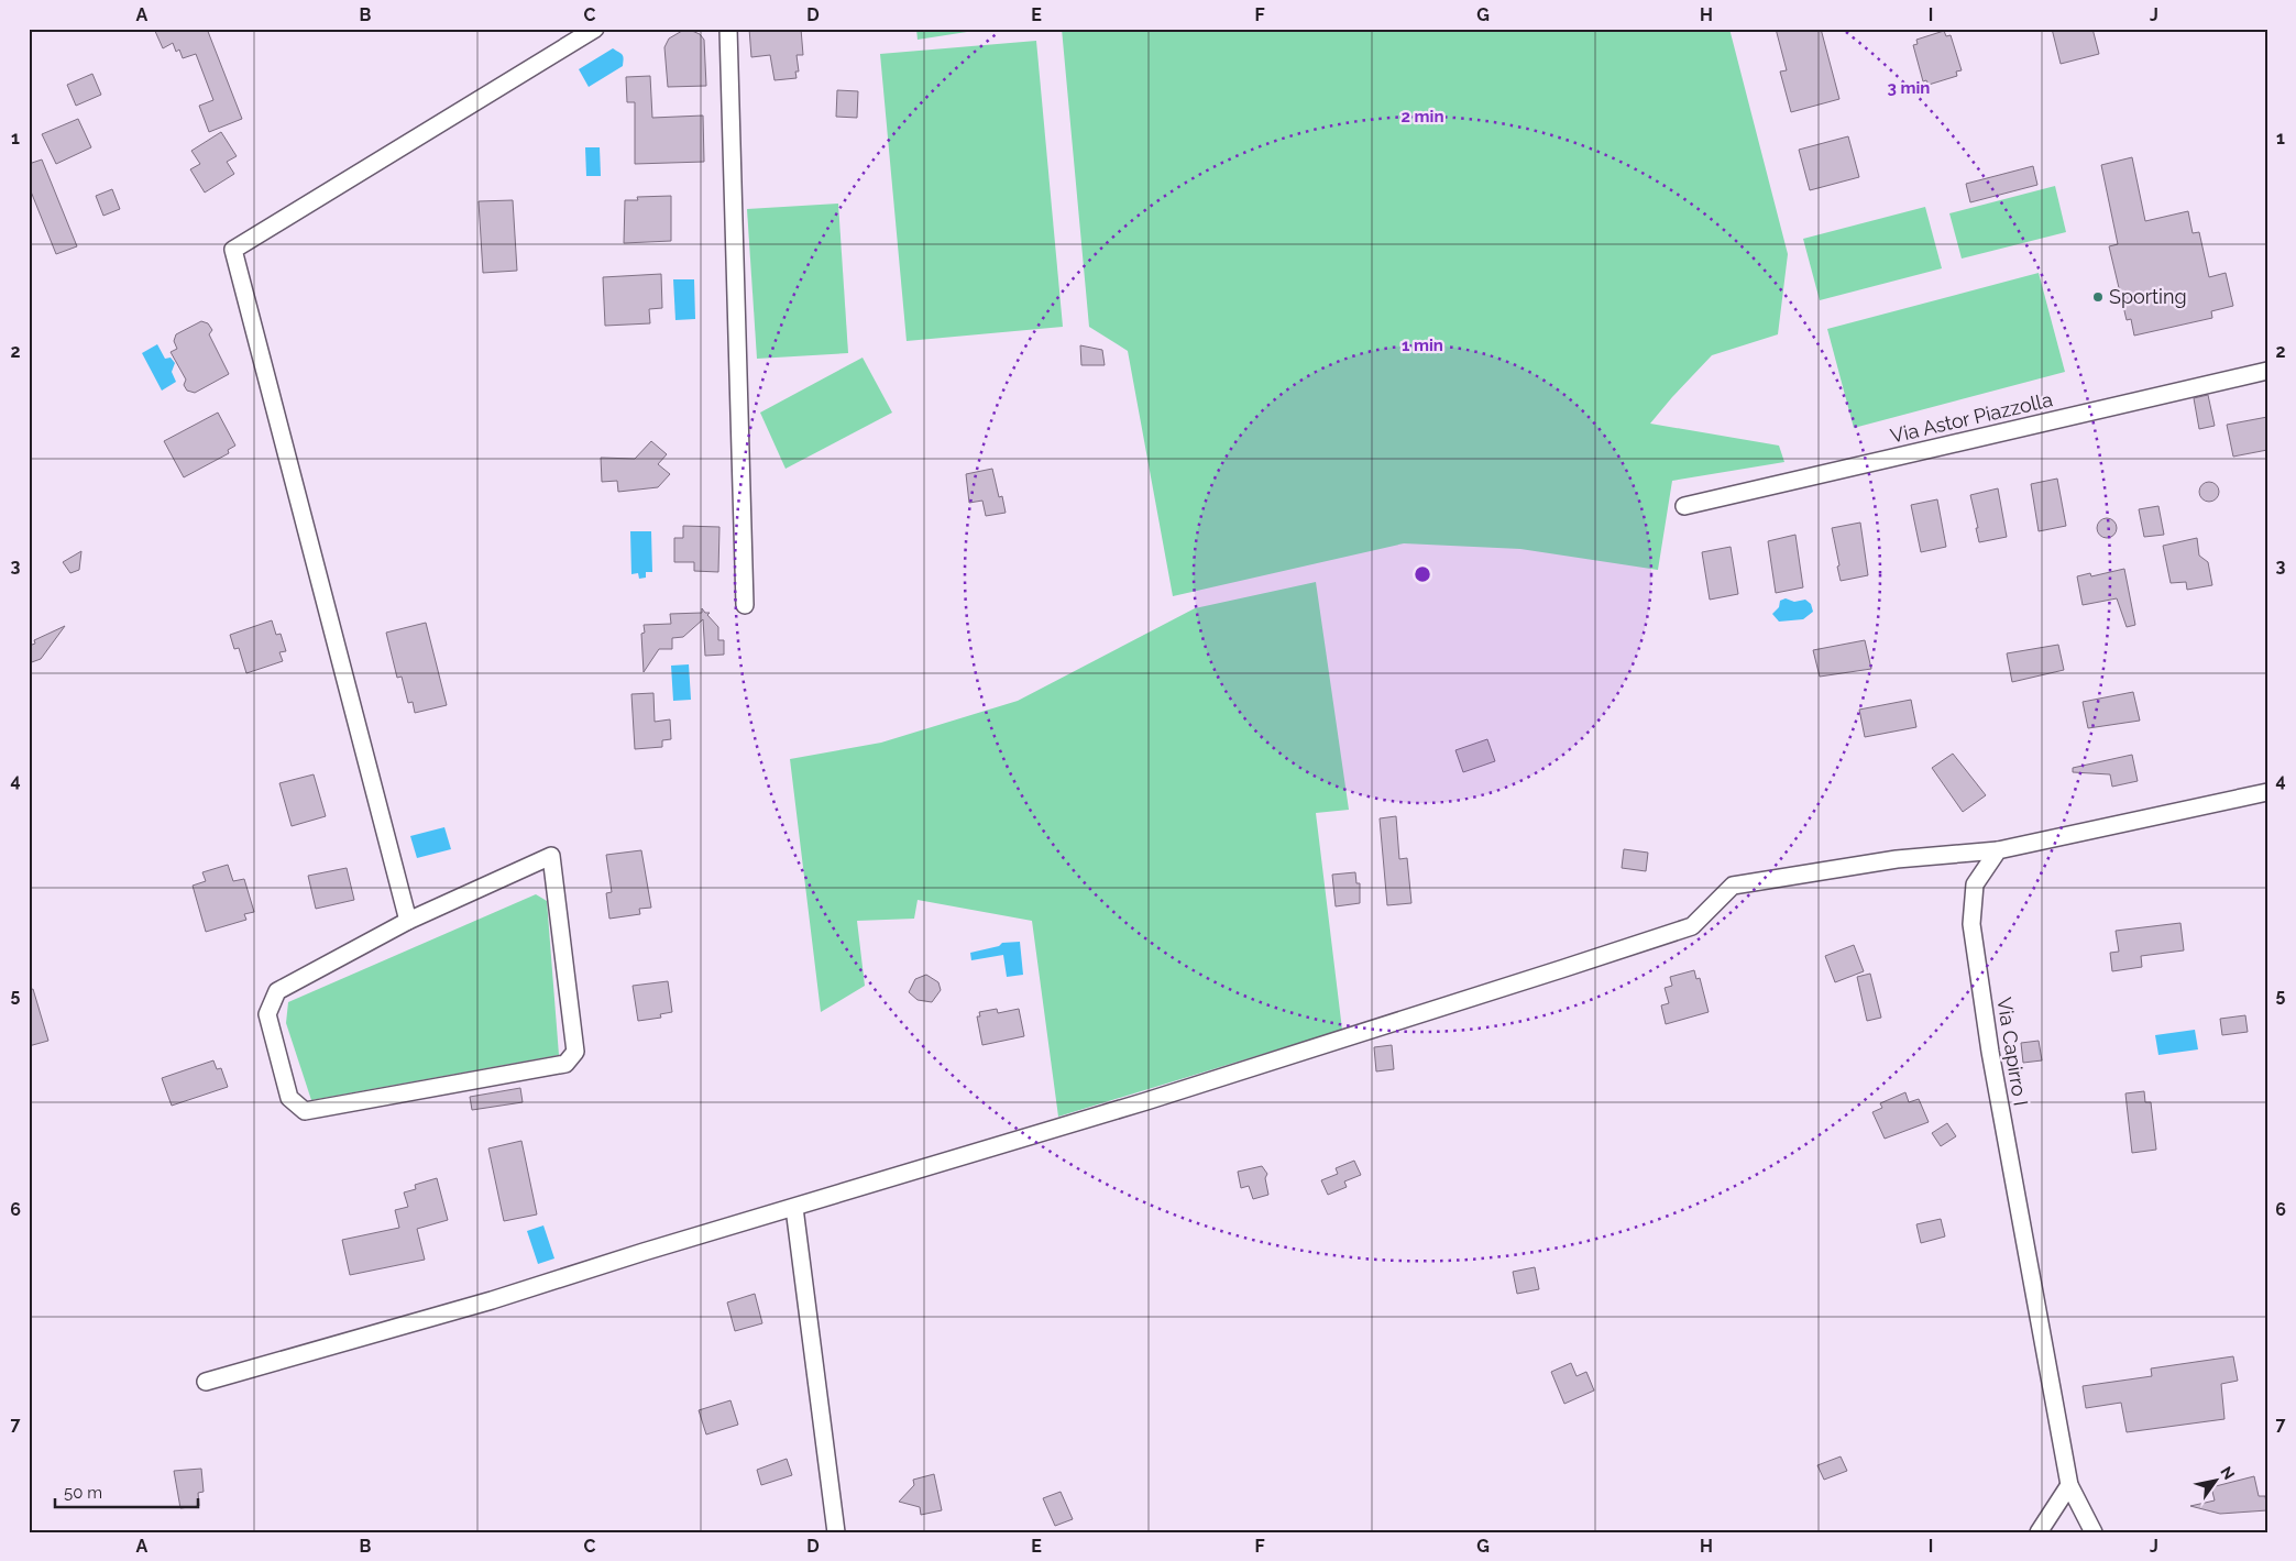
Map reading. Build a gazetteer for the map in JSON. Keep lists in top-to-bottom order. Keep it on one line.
{"streets":{"street":["Via Astor Piazzolla","Via Capirro I"]},"places":["Sporting"],"scale_bar":"50 m","north":"top right","grid":{"columns":["A","B","C","D","E","F","G","H","I","J"],"rows":["1","2","3","4","5","6","7"]},"rings":["3 min","2 min","1 min"]}
